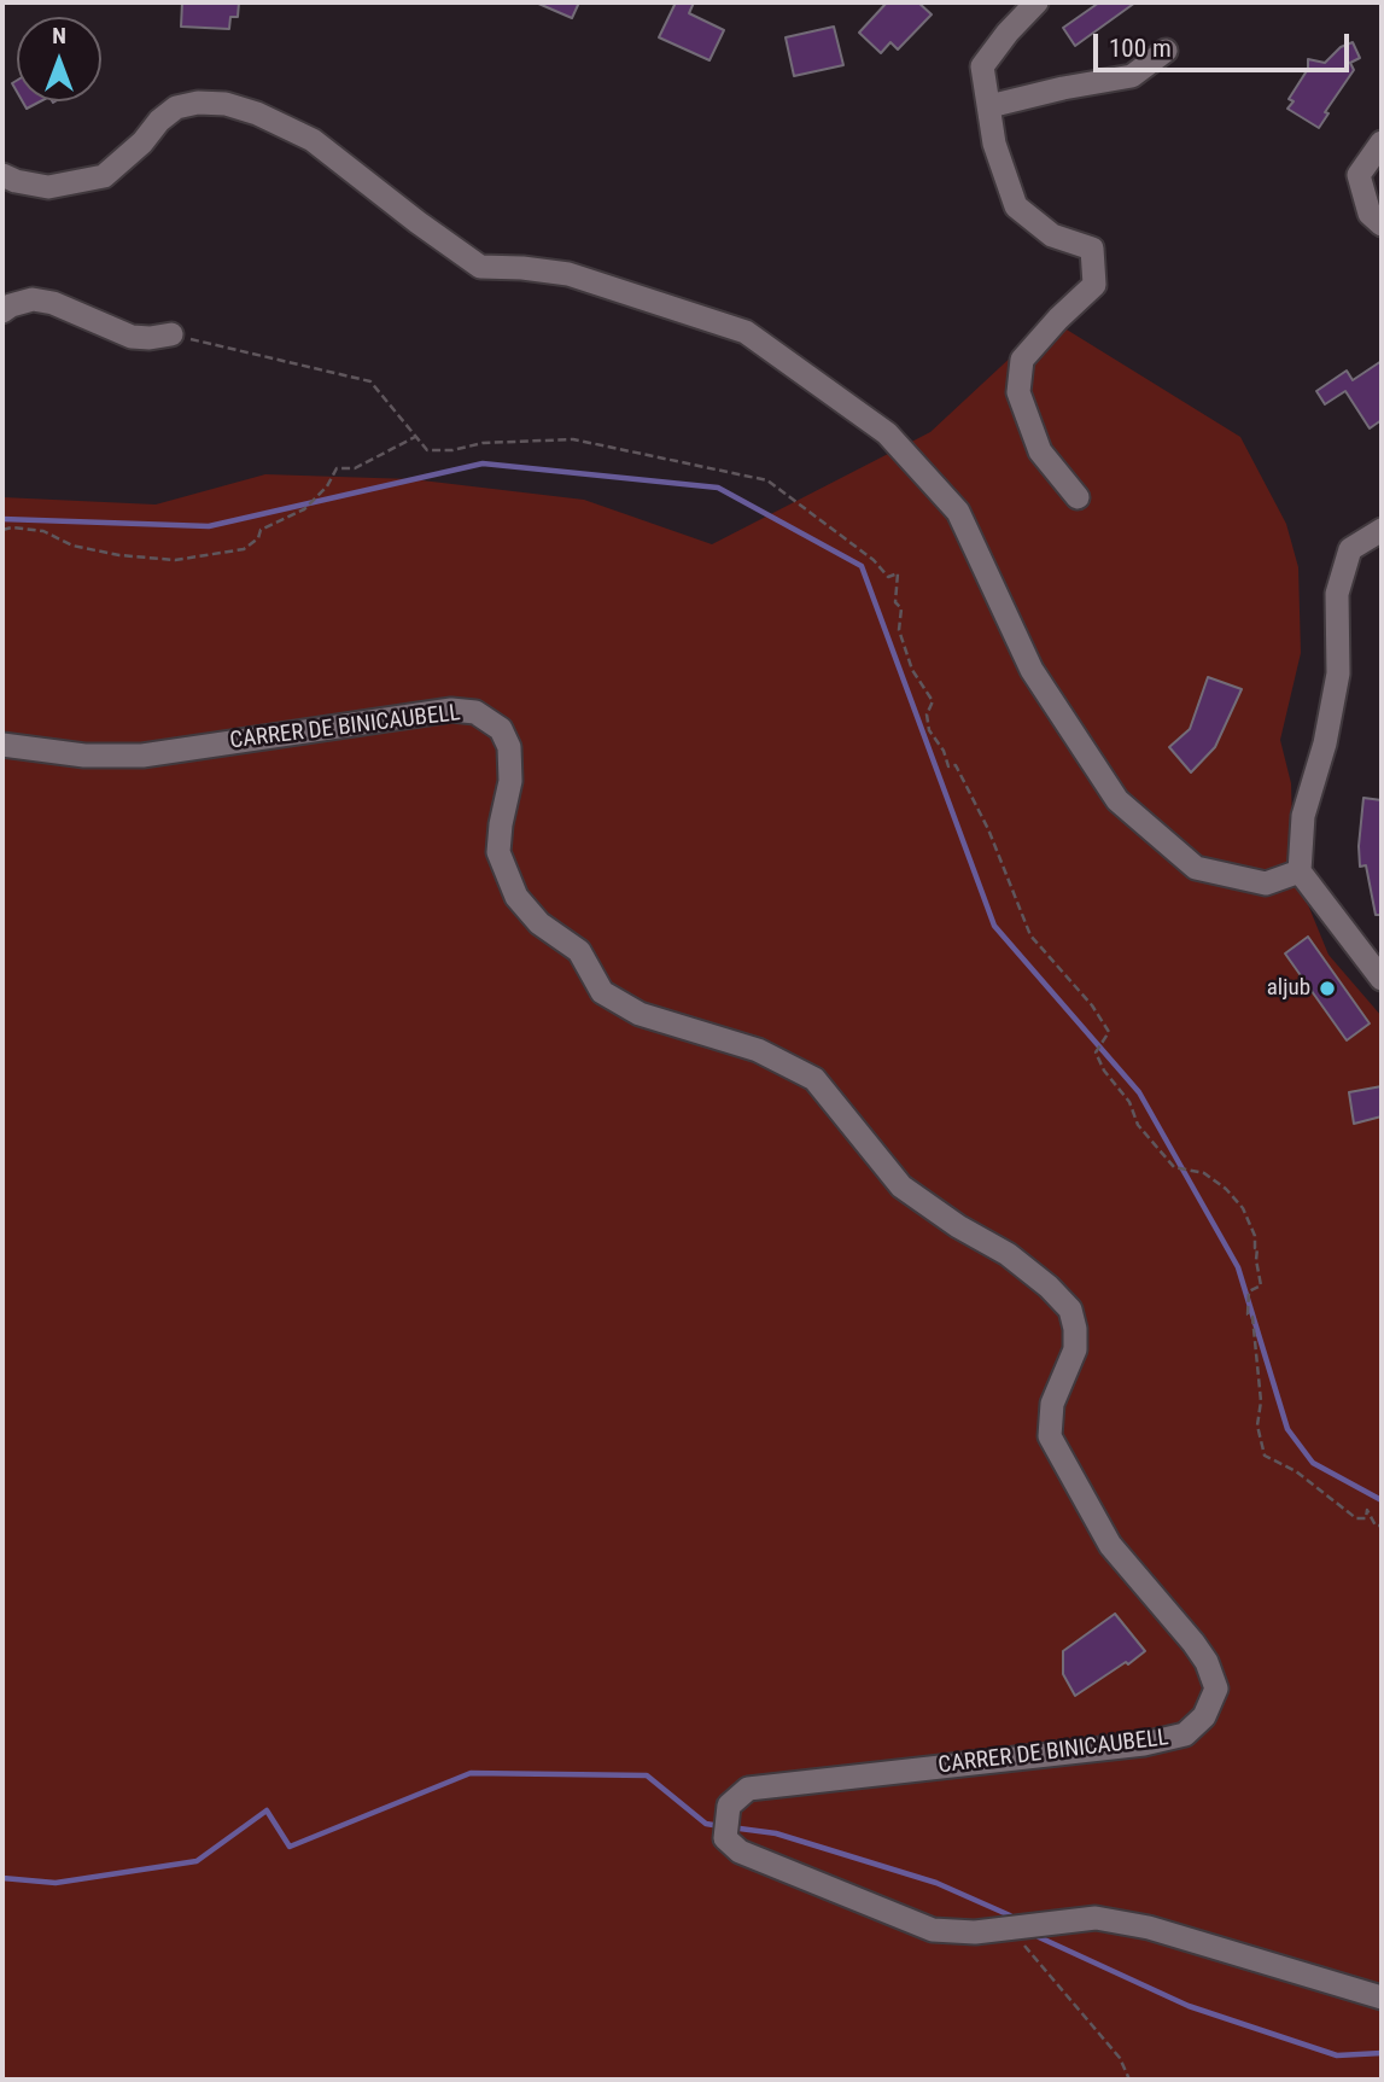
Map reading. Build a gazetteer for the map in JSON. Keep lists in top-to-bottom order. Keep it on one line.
{"streets":{"street":["CARRER DE BINICAUBELL"]},"places":["aljub"],"scale_bar":"100 m","north":"top"}
